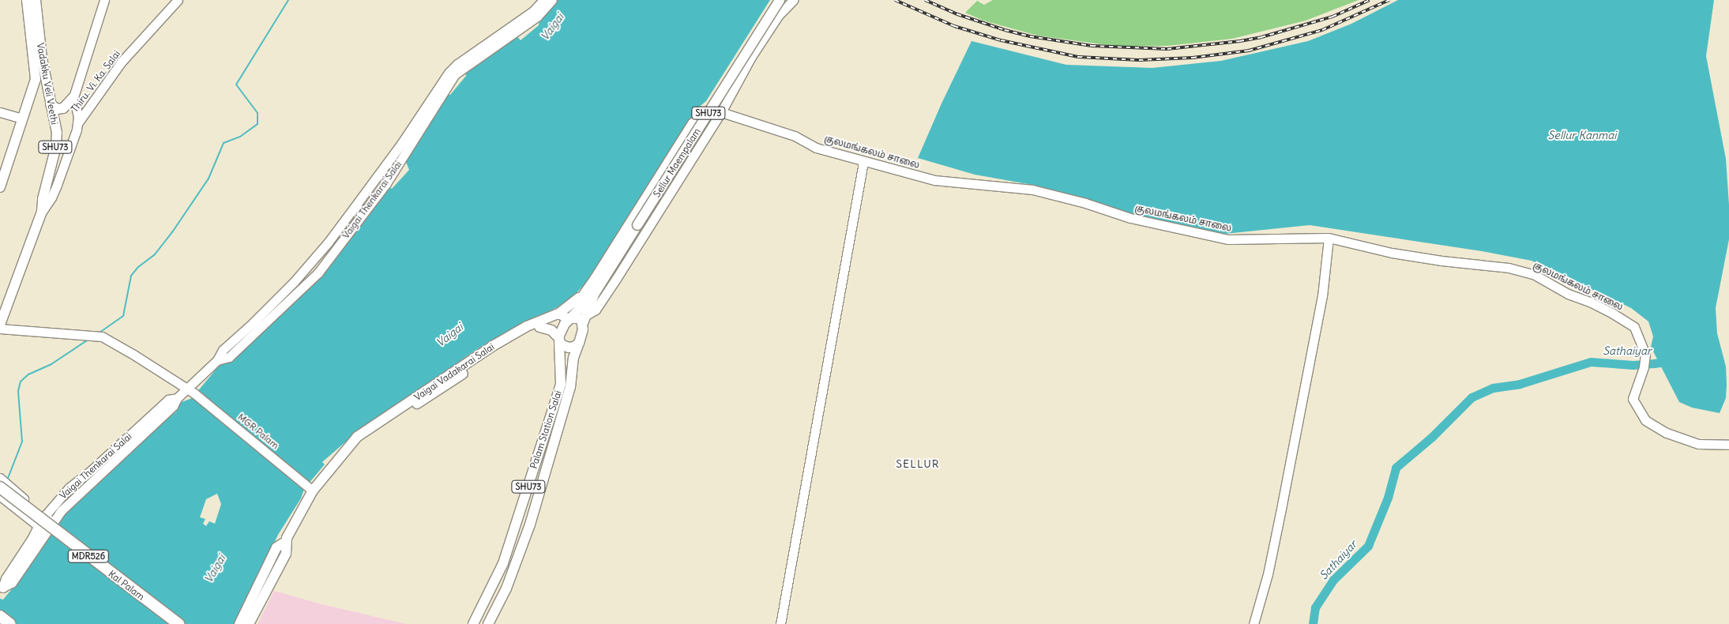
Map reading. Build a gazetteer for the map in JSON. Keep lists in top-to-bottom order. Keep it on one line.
{"streets":{"highway":["MDR526","Kal Palam"],"main road":["Vadakku Veli Veethi","SHU73","Sellur Maempalam","Vaigai Thenkarai Salai","Vaigai Vadakarai Salai","Palam Station Salai"],"street":["Thiru. Vi. Ka. Salai","குலமங்கலம் சாலை","MGR Palam"]},"crossings":[["SHU73","குலமங்கலம் சாலை"],["SHU73","Sellur Maempalam"],["SHU73","Vaigai Vadakarai Salai"],["SHU73","Palam Station Salai"],["குலமங்கலம் சாலை","Vaigai Vadakarai Salai"],["Vaigai Thenkarai Salai","MGR Palam"],["Vaigai Vadakarai Salai","MGR Palam"]],"districts":["SELLUR"],"water":["Vaigai","Sellur Kanmai","Sathaiyar"]}
